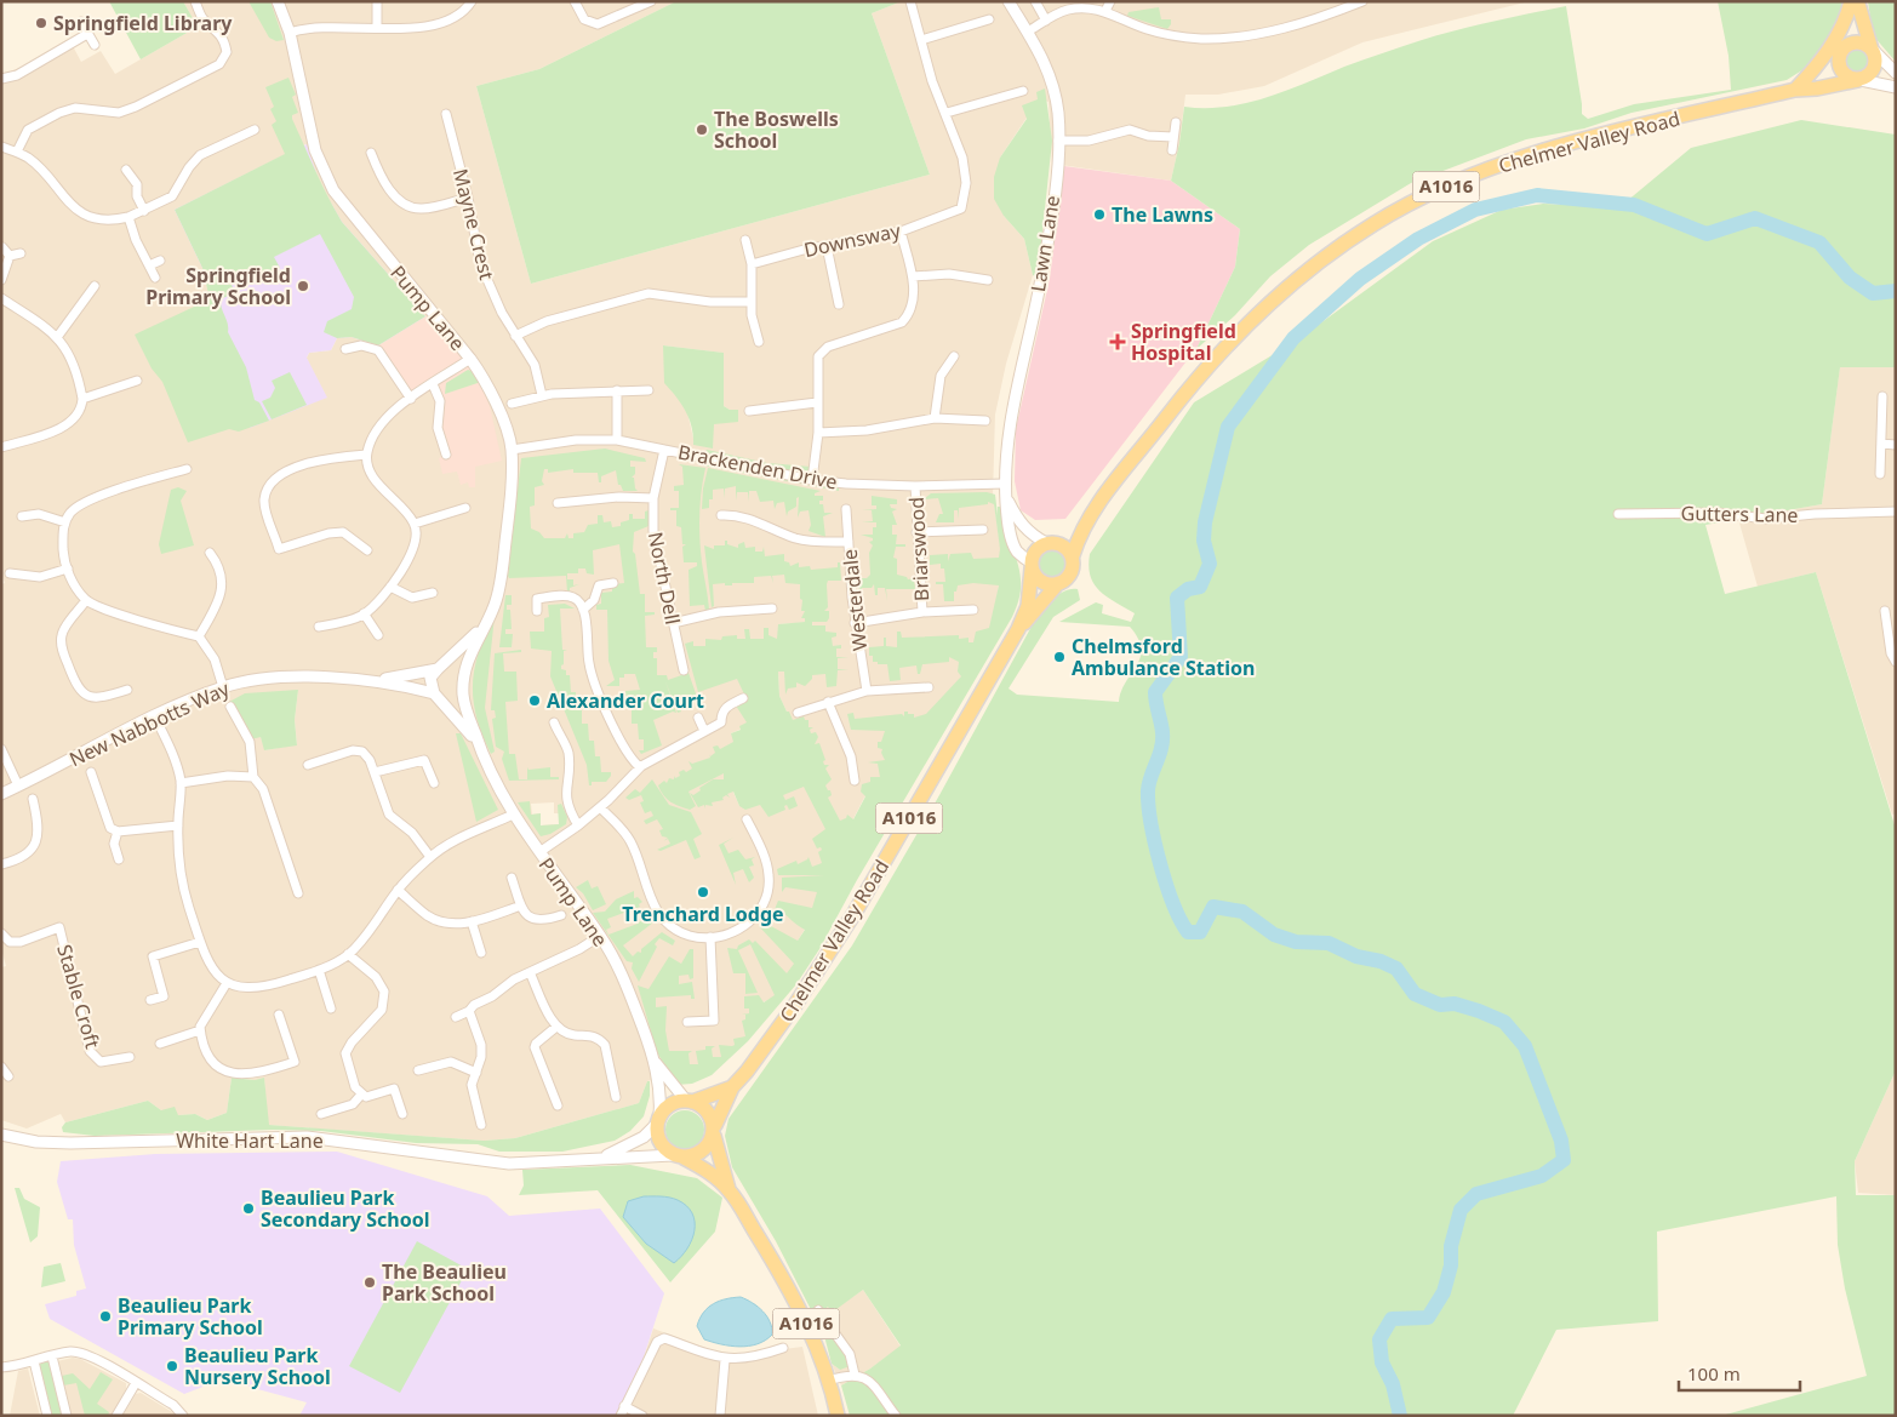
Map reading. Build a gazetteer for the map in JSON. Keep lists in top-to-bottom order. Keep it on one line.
{"streets":{"main road":["Chelmer Valley Road","A1016"],"street":["Mayne Crest","Downsway","Lawn Lane","Pump Lane","Brackenden Drive","Gutters Lane","Briarswood","North Dell","Westerdale","New Nabbotts Way","Stable Croft","White Hart Lane"]},"crossings":[["Chelmer Valley Road","A1016"],["Chelmer Valley Road","Lawn Lane"],["Chelmer Valley Road","Pump Lane"],["Chelmer Valley Road","White Hart Lane"],["A1016","Lawn Lane"],["A1016","Pump Lane"],["A1016","White Hart Lane"],["Lawn Lane","Brackenden Drive"],["Pump Lane","Brackenden Drive"],["Pump Lane","New Nabbotts Way"],["Pump Lane","White Hart Lane"],["Brackenden Drive","Briarswood"],["Brackenden Drive","North Dell"],["Briarswood","Westerdale"]],"places":{"other":["Springfield Library","The Boswells School","The Lawns","Springfield Primary School","Chelmsford Ambulance Station","Alexander Court","Trenchard Lodge","Beaulieu Park Secondary School","The Beaulieu Park School","Beaulieu Park Primary School","Beaulieu Park Nursery School"],"health":["Springfield Hospital"]},"scale_bar":"100 m"}
